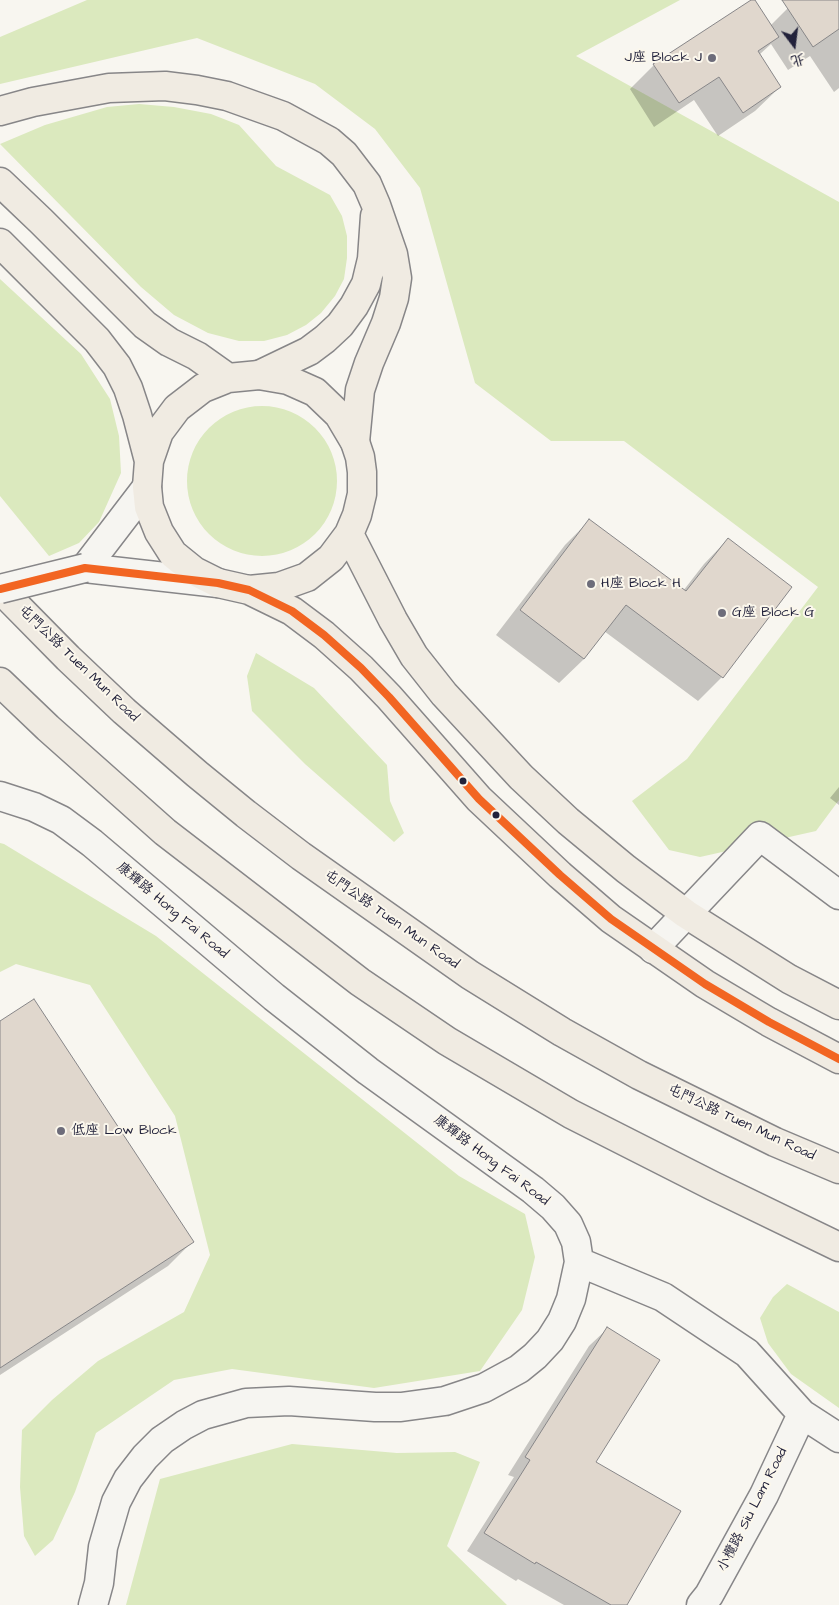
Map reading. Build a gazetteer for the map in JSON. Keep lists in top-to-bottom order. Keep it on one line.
{"streets":{"main road":["屯門公路 Tuen Mun Road"],"street":["康輝路 Hong Fai Road","小欖路 Siu Lam Road"]},"places":["J座 Block J","H座 Block H","G座 Block G","低座 Low Block"],"north":"bottom"}
